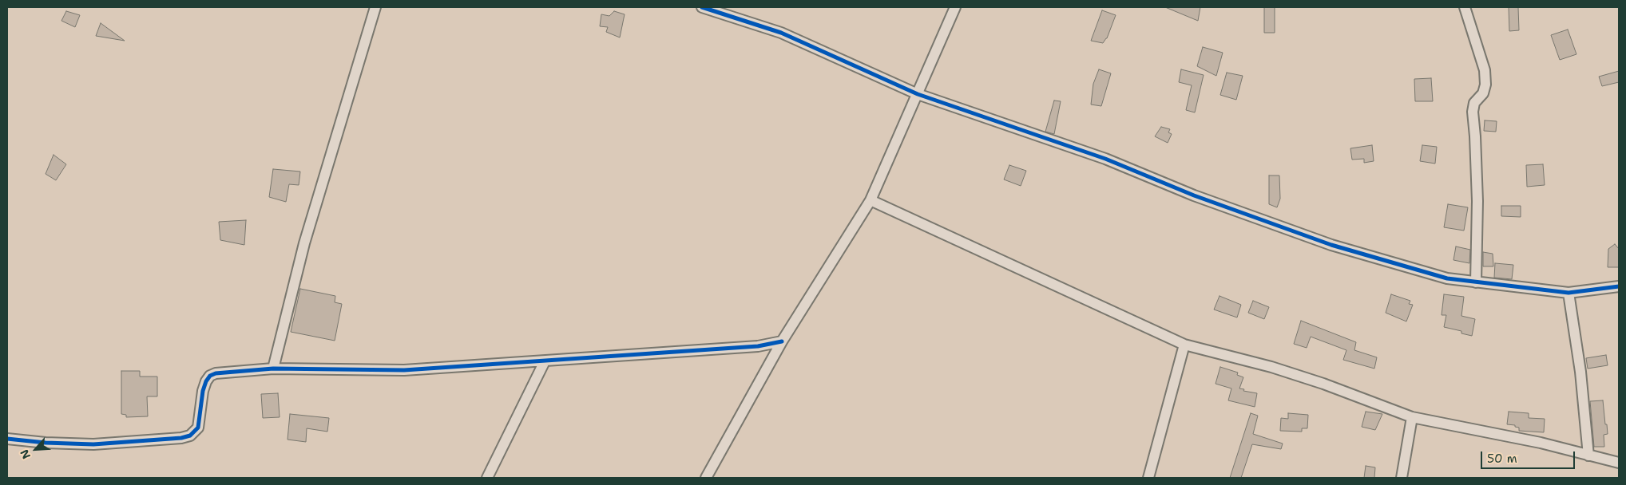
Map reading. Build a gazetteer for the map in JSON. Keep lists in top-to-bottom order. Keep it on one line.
{"scale_bar":"50 m","north":"bottom left"}
